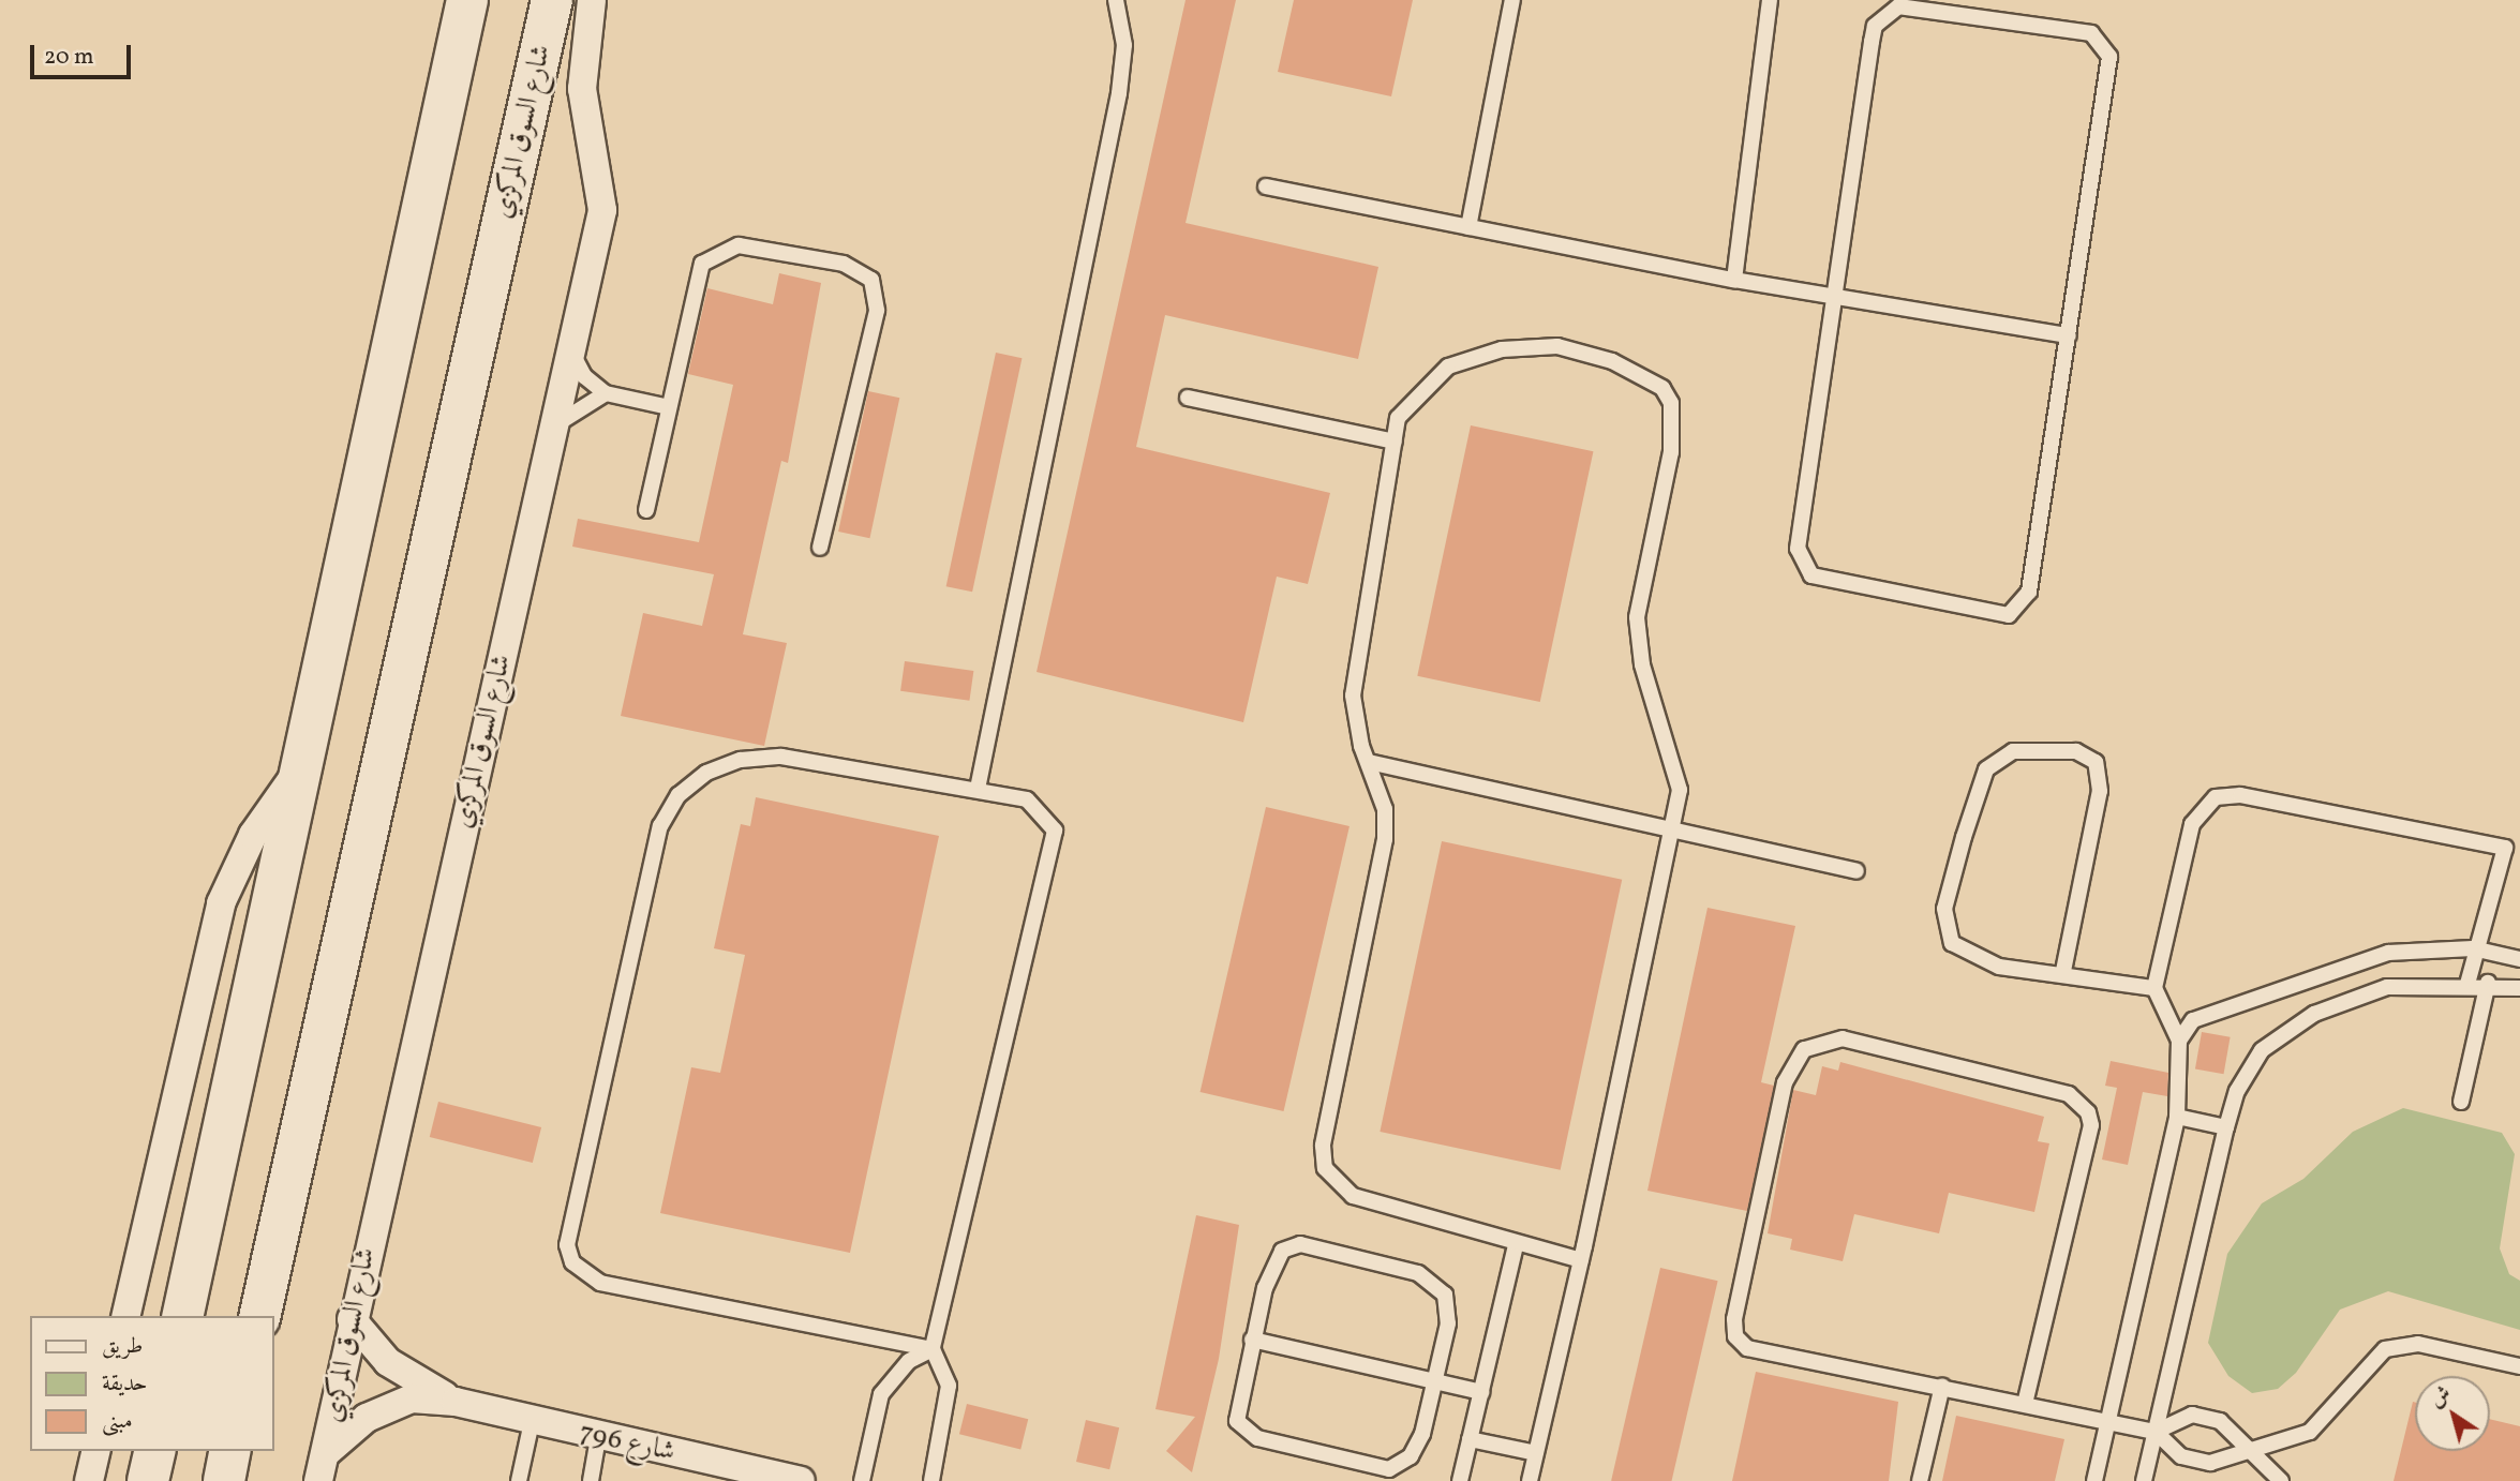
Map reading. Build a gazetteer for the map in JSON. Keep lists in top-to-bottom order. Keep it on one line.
{"streets":{"main road":["شارع السوق المركزي"],"street":["شارع 796"]},"crossings":[["شارع السوق المركزي","شارع 796"]],"legend":["طريق","حديقة","مبنى"],"scale_bar":"20 m","north":"top left"}
